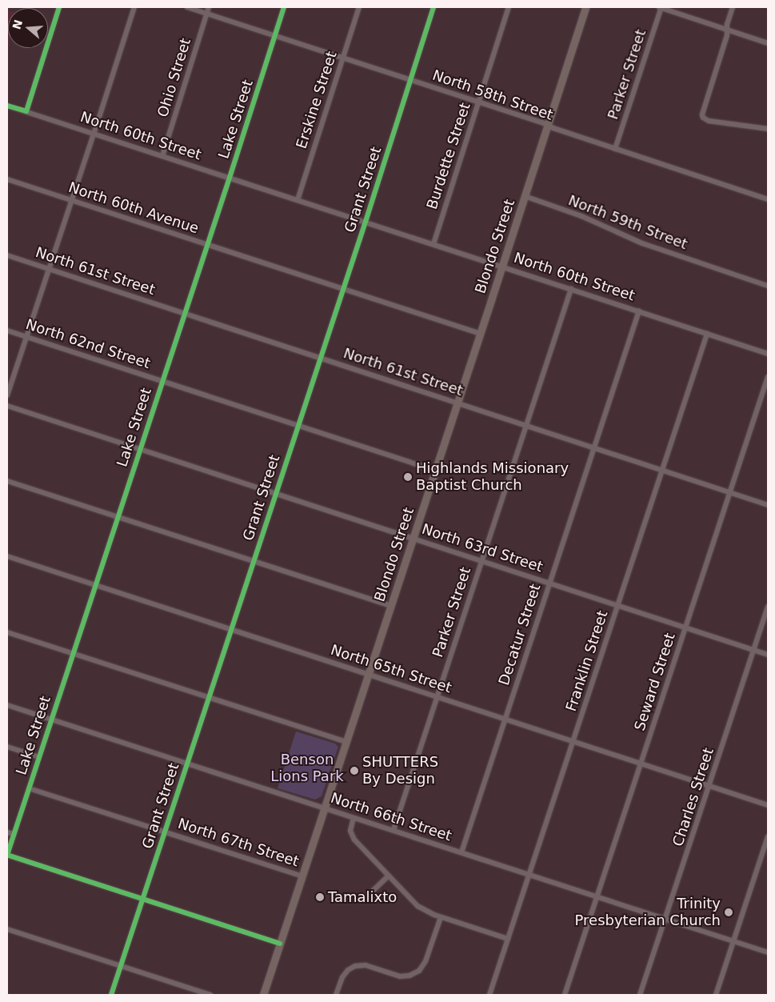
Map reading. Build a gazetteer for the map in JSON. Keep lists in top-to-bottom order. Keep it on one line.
{"streets":{"main road":["Blondo Street"],"street":["Parker Street","Ohio Street","North 58th Street","Erskine Street","Lake Street","North 60th Street","Burdette Street","Grant Street","North 60th Avenue","North 59th Street","North 61st Street","North 62nd Street","North 63rd Street","Decatur Street","Franklin Street","North 65th Street","Seward Street","Charles Street","North 66th Street","North 67th Street"]},"crossings":[["Parker Street","North 58th Street"],["Parker Street","North 60th Street"],["Parker Street","North 61st Street"],["Parker Street","North 63rd Street"],["Parker Street","North 65th Street"],["Parker Street","North 66th Street"],["Ohio Street","North 58th Street"],["Ohio Street","North 60th Street"],["North 58th Street","Erskine Street"],["North 58th Street","Lake Street"],["North 58th Street","Burdette Street"],["North 58th Street","Grant Street"],["North 58th Street","Blondo Street"],["Erskine Street","North 60th Street"],["Lake Street","North 60th Street"],["Lake Street","North 60th Avenue"],["Lake Street","North 61st Street"],["Lake Street","North 62nd Street"],["Lake Street","North 63rd Street"],["Lake Street","North 65th Street"],["Lake Street","North 66th Street"],["Lake Street","North 67th Street"],["North 60th Street","Burdette Street"],["North 60th Street","Grant Street"],["North 60th Street","Blondo Street"],["North 60th Street","Decatur Street"],["North 60th Street","Franklin Street"],["Grant Street","North 60th Avenue"],["Grant Street","North 61st Street"],["Grant Street","North 62nd Street"],["Grant Street","North 63rd Street"],["Grant Street","North 65th Street"],["Grant Street","North 66th Street"],["Grant Street","North 67th Street"],["North 60th Avenue","Blondo Street"],["North 59th Street","Blondo Street"],["Blondo Street","North 61st Street"],["Blondo Street","North 62nd Street"],["Blondo Street","North 63rd Street"],["Blondo Street","North 65th Street"],["Blondo Street","North 66th Street"],["Blondo Street","North 67th Street"],["North 61st Street","Decatur Street"],["North 61st Street","Franklin Street"],["North 61st Street","Seward Street"],["North 63rd Street","Decatur Street"],["North 63rd Street","Franklin Street"],["North 63rd Street","Seward Street"],["North 63rd Street","Charles Street"],["Decatur Street","North 65th Street"],["Decatur Street","North 66th Street"],["Franklin Street","North 65th Street"],["Franklin Street","North 66th Street"],["North 65th Street","Seward Street"],["North 65th Street","Charles Street"],["Seward Street","North 66th Street"],["Charles Street","North 66th Street"]],"parks":["Benson Lions Park"],"places":["Highlands Missionary Baptist Church","SHUTTERS By Design","Tamalixto","Trinity Presbyterian Church"],"north":"left"}
